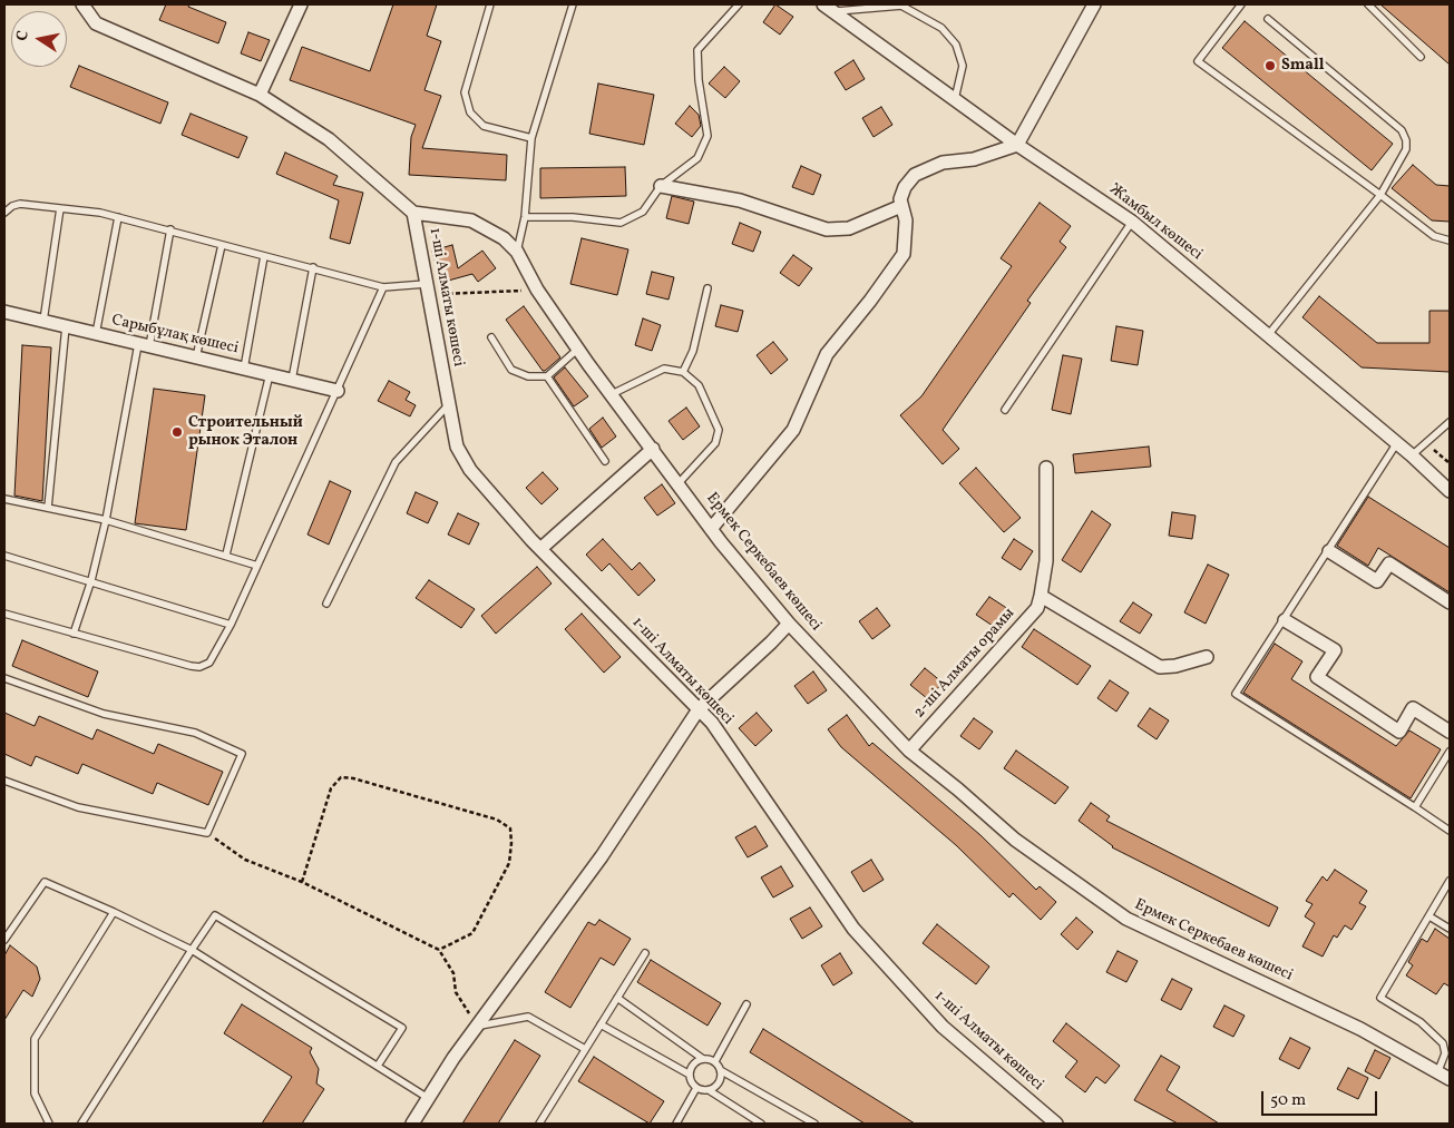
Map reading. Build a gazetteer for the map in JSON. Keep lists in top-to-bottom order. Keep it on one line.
{"streets":{"street":["Жамбыл көшесі","1-ші Алматы көшесі","Сарыбұлақ көшесі","Ермек Серкебаев көшесі","2-ші Алматы орамы"]},"crossings":[["1-ші Алматы көшесі","Ермек Серкебаев көшесі"],["Ермек Серкебаев көшесі","2-ші Алматы орамы"]],"places":["Small","Строительный рынок Эталон"],"scale_bar":"50 m","north":"left"}
